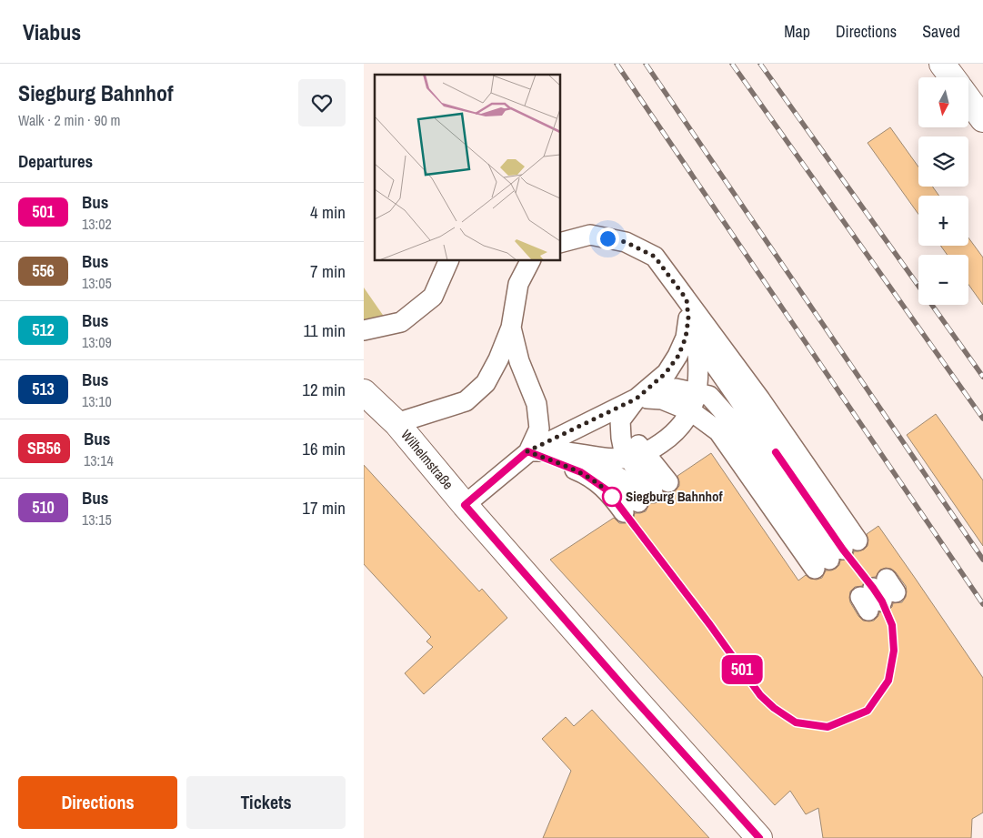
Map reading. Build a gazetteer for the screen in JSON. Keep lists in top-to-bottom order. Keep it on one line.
{"streets":{"street":["Wilhelmstraße"]},"places":["Siegburg Bahnhof"],"lines":["bus line 501"],"north":"bottom","page":{"header":"Viabus","nav":["Map","Directions","Saved"],"heading":[["Siegburg Bahnhof","Walk · 2 min · 90 m"],"Departures"],"on_map":"501","map_buttons":["+","−"],"list":[{"mark":"501","name":"Bus","note":"13:02","value":"4 min"},{"mark":"556","name":"Bus","note":"13:05","value":"7 min"},{"mark":"512","name":"Bus","note":"13:09","value":"11 min"},{"mark":"513","name":"Bus","note":"13:10","value":"12 min"},{"mark":"SB56","name":"Bus","note":"13:14","value":"16 min"},{"mark":"510","name":"Bus","note":"13:15","value":"17 min"}],"buttons":["Directions","Tickets"]}}
